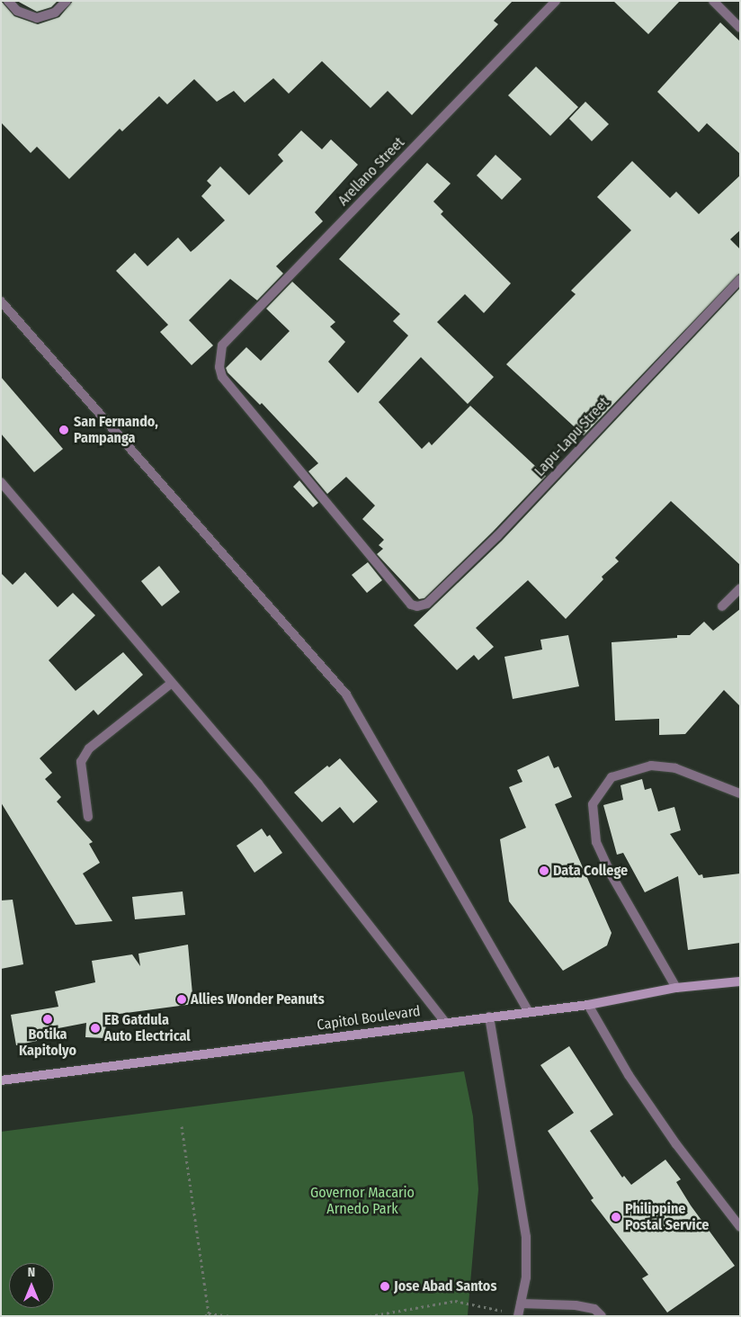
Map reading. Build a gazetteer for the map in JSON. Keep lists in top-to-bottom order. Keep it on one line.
{"streets":{"main road":["Capitol Boulevard"],"street":["Arellano Street","Lapu-Lapu Street"]},"crossings":[["Arellano Street","Lapu-Lapu Street"]],"parks":["Governor Macario Arnedo Park"],"places":["San Fernando, Pampanga","Data College","Allies Wonder Peanuts","Botika Kapitolyo","EB Gatdula Auto Electrical","Philippine Postal Service","Jose Abad Santos"],"north":"top"}
